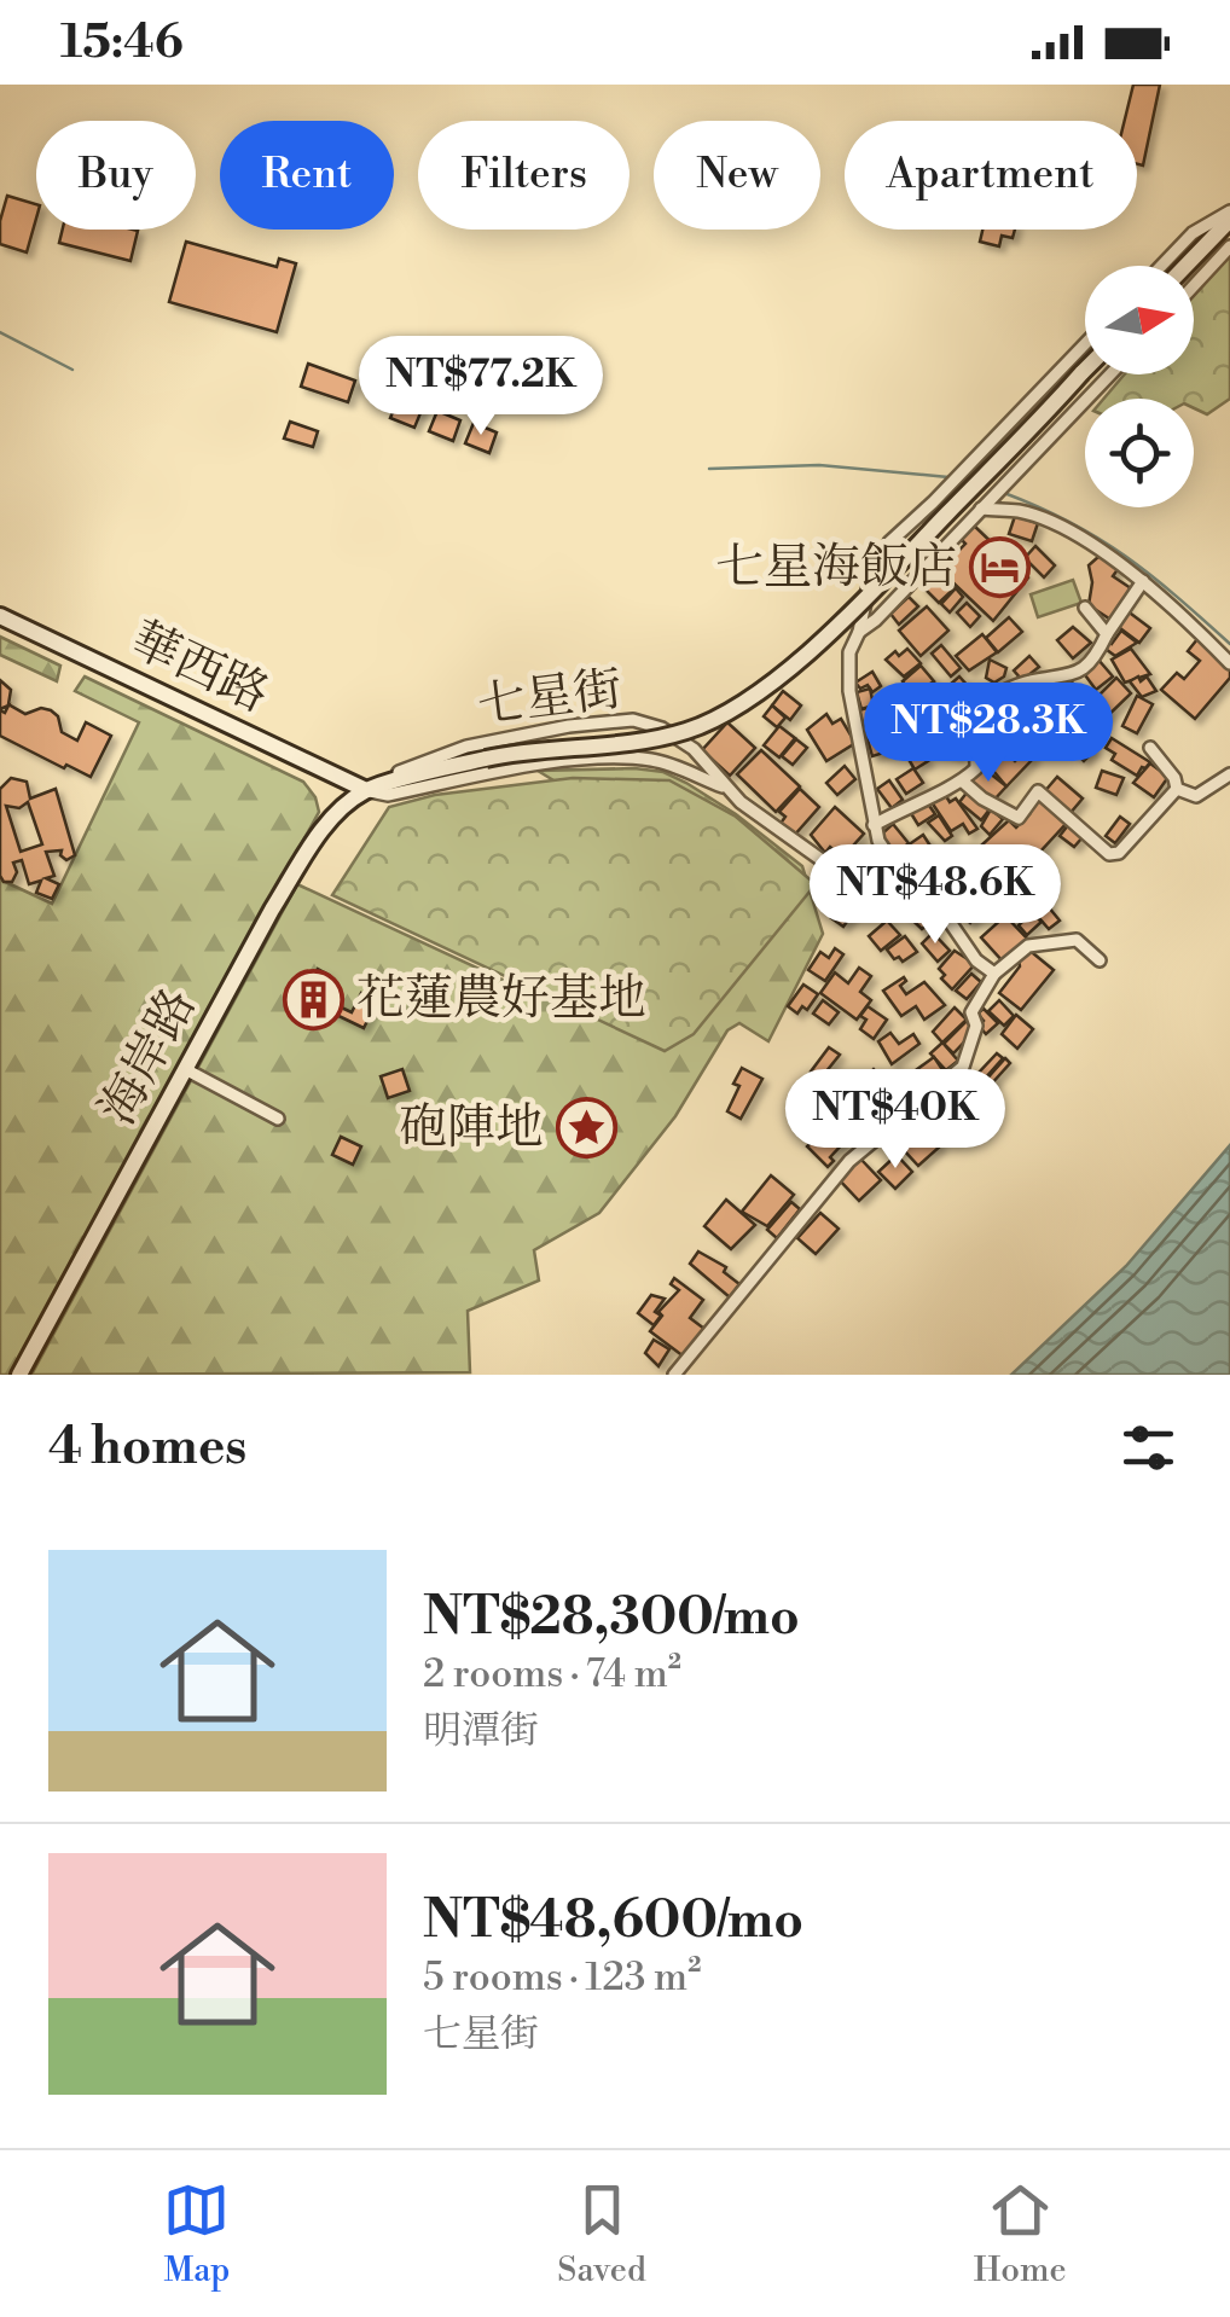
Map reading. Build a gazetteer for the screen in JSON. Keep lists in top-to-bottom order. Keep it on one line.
{"streets":{"main road":["華西路","七星街","海岸路"]},"crossings":[["華西路","七星街"],["華西路","海岸路"],["七星街","海岸路"]],"places":{"hotel":["七星海飯店"],"building":["花蓮農好基地"],"place":["砲陣地"]},"north":"right","page":{"status":"15:46","chip":["Buy","Rent","Filters","New","Apartment"],"price":["NT$77.2K","NT$28.3K","NT$48.6K","NT$40K"],"heading":"4 homes","list":[{"name":"NT$28,300/mo","note":"2 rooms · 74 m² · 明潭街"},{"name":"NT$48,600/mo","note":"5 rooms · 123 m² · 七星街"}],"tabs":["Map","Saved","Home"]}}
